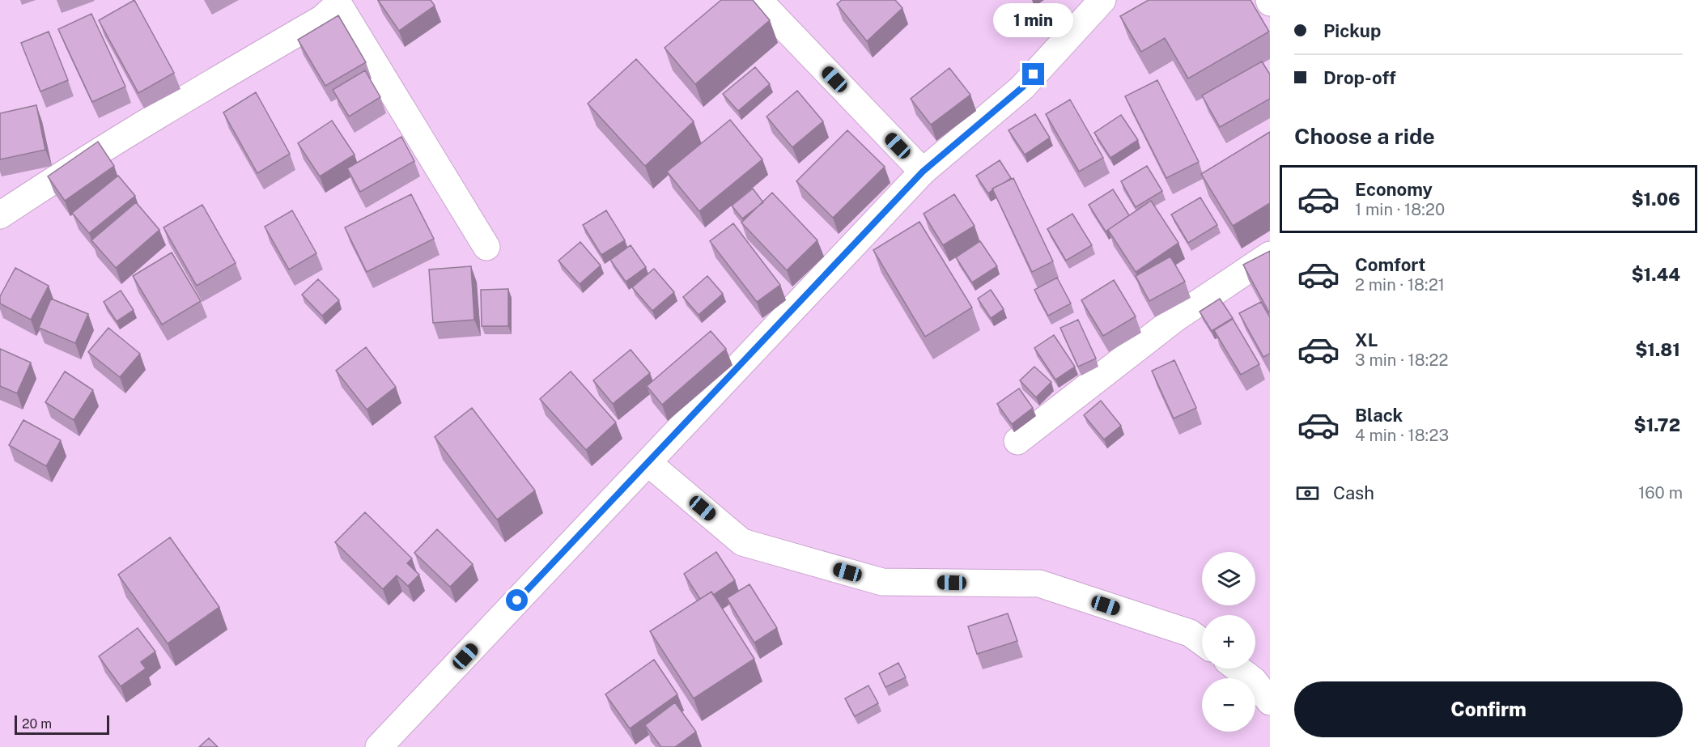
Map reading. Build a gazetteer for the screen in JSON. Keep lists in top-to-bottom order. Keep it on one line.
{"scale_bar":"20 m","page":{"banner":["Pickup","Drop-off"],"bubble":"1 min","heading":"Choose a ride","list":[{"name":"Economy","note":"1 min · 18:20","value":"$1.06"},{"name":"Comfort","note":"2 min · 18:21","value":"$1.44"},{"name":"XL","note":"3 min · 18:22","value":"$1.81"},{"name":"Black","note":"4 min · 18:23","value":"$1.72"}],"pay":["Cash","160 m"],"map_buttons":["+","−"],"buttons":"Confirm","scale":"20 m"}}
